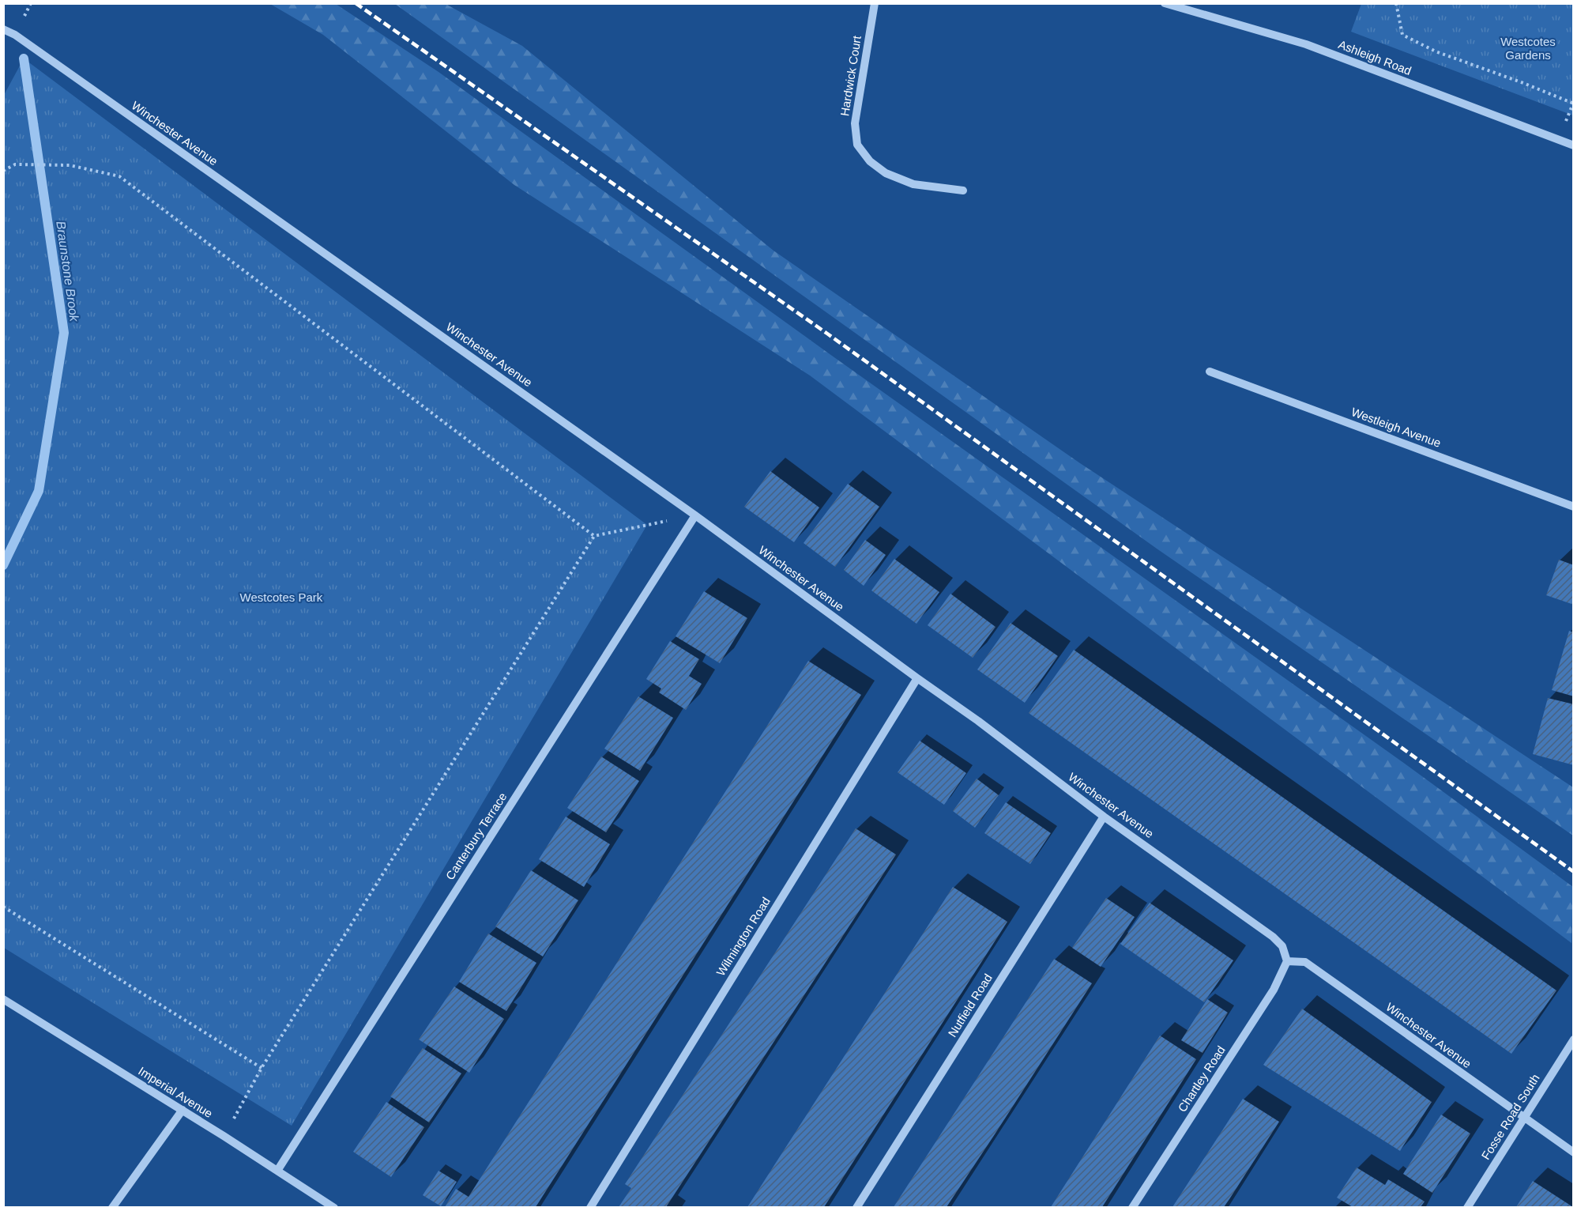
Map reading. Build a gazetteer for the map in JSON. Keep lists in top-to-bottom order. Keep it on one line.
{"streets":{"street":["Ashleigh Road","Hardwick Court","Winchester Avenue","Westleigh Avenue","Canterbury Terrace","Wilmington Road","Nutfield Road","Chartley Road","Imperial Avenue","Fosse Road South"]},"crossings":[["Winchester Avenue","Canterbury Terrace"],["Winchester Avenue","Wilmington Road"],["Winchester Avenue","Nutfield Road"],["Winchester Avenue","Chartley Road"],["Winchester Avenue","Fosse Road South"],["Canterbury Terrace","Imperial Avenue"]],"water":["Braunstone Brook"],"parks":["Westcotes Gardens","Westcotes Park"]}
